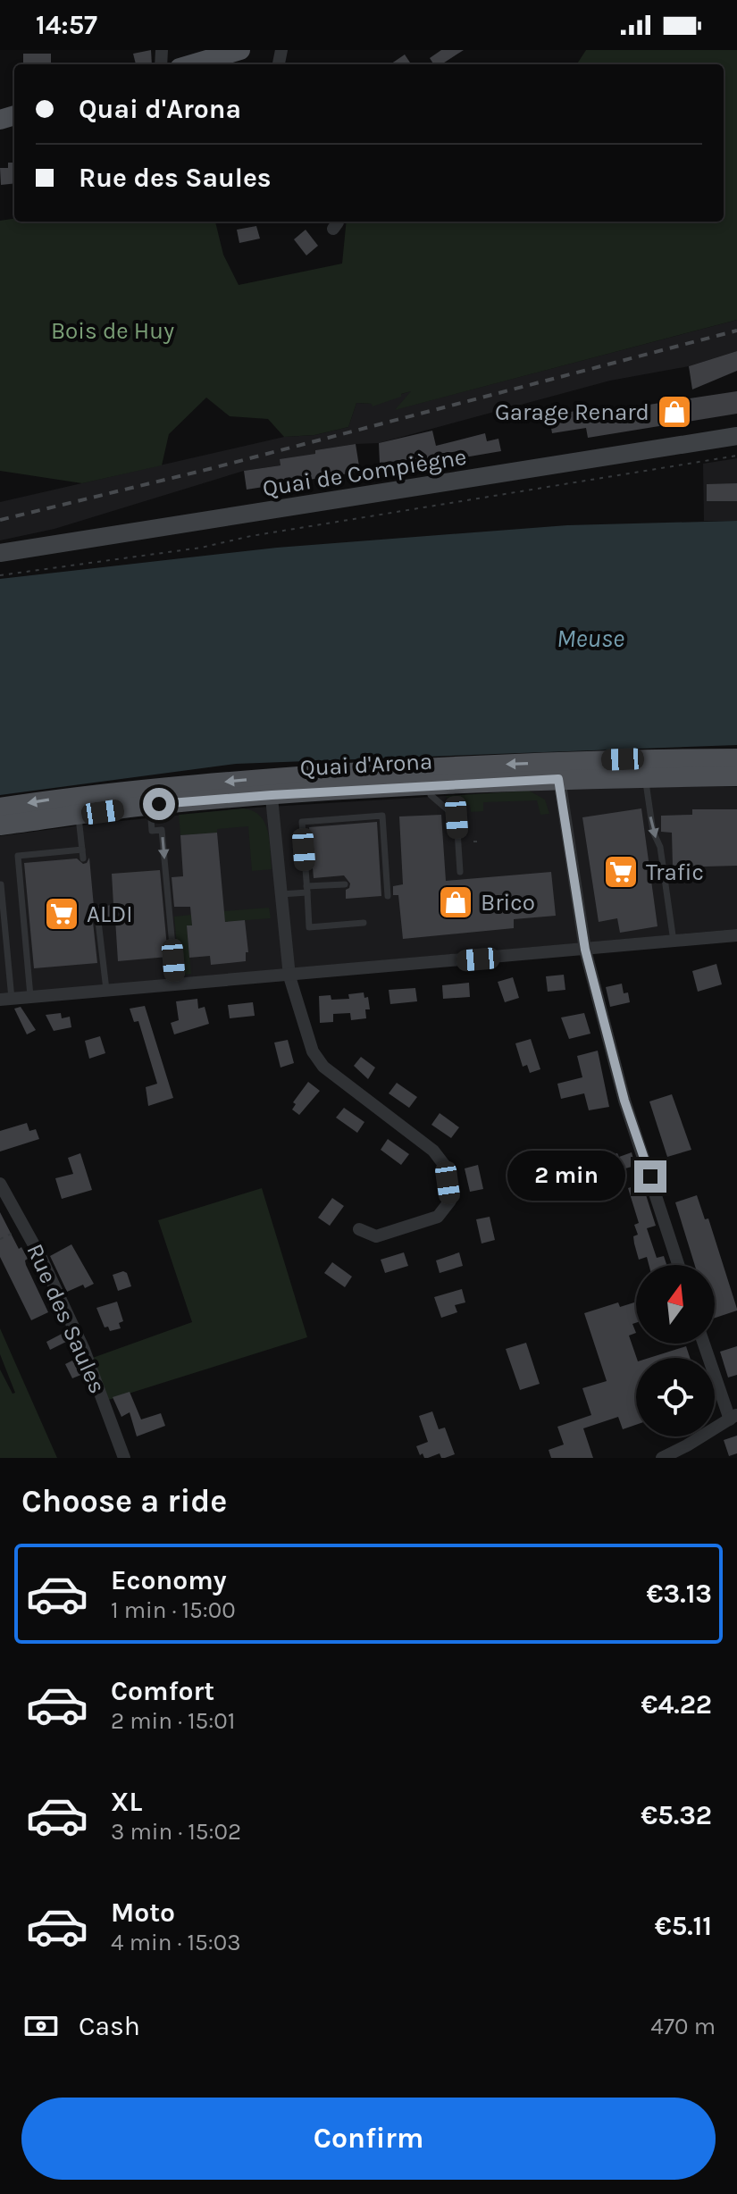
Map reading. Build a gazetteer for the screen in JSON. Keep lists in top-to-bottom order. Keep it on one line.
{"streets":{"main road":["Quai de Compiègne","Quai d'Arona"],"street":["Rue des Saules"]},"water":["Meuse"],"parks":["Bois de Huy"],"places":{"shop":["Garage Renard","Brico"],"supermarket":["Trafic","ALDI"]},"north":"top","page":{"status":"14:57","banner":["Quai d'Arona","Rue des Saules"],"bubble":"2 min","heading":"Choose a ride","list":[{"name":"Economy","note":"1 min · 15:00","value":"€3.13"},{"name":"Comfort","note":"2 min · 15:01","value":"€4.22"},{"name":"XL","note":"3 min · 15:02","value":"€5.32"},{"name":"Moto","note":"4 min · 15:03","value":"€5.11"}],"pay":["Cash","470 m"],"buttons":"Confirm"}}
